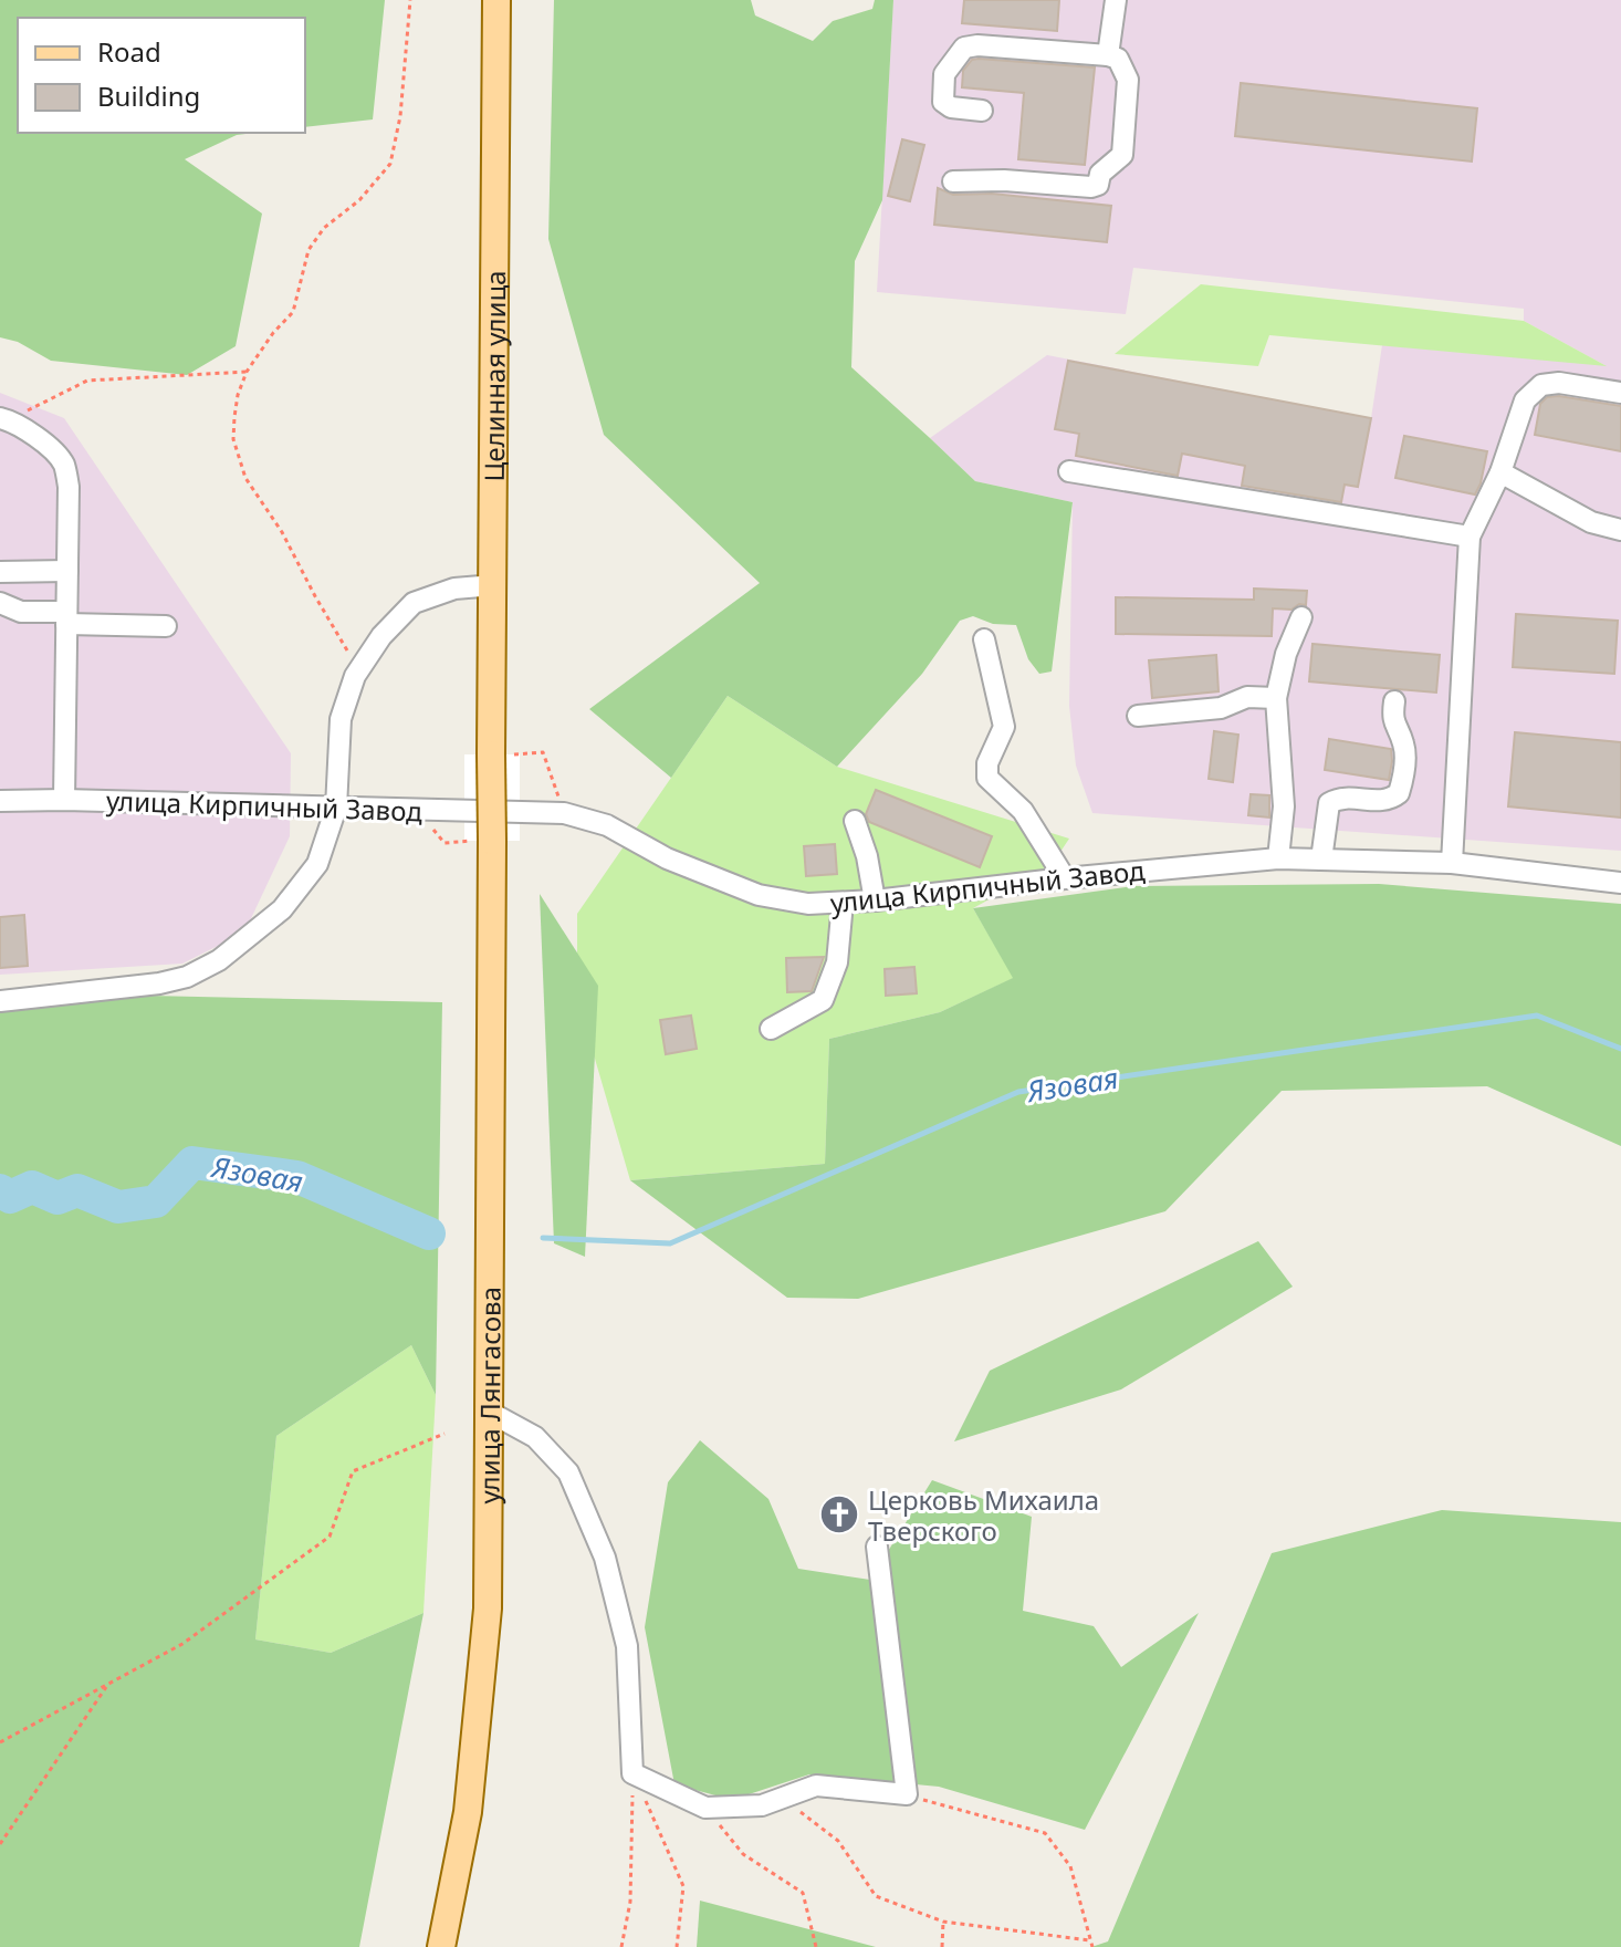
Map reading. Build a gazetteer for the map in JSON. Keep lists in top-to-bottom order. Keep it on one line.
{"streets":{"main road":["Целинная улица","улица Лянгасова"],"street":["улица Кирпичный Завод"]},"crossings":[["Целинная улица","улица Лянгасова"]],"water":["Язовая"],"places":{"church":["Церковь Михаила Тверского"]},"legend":["Road","Building"]}
